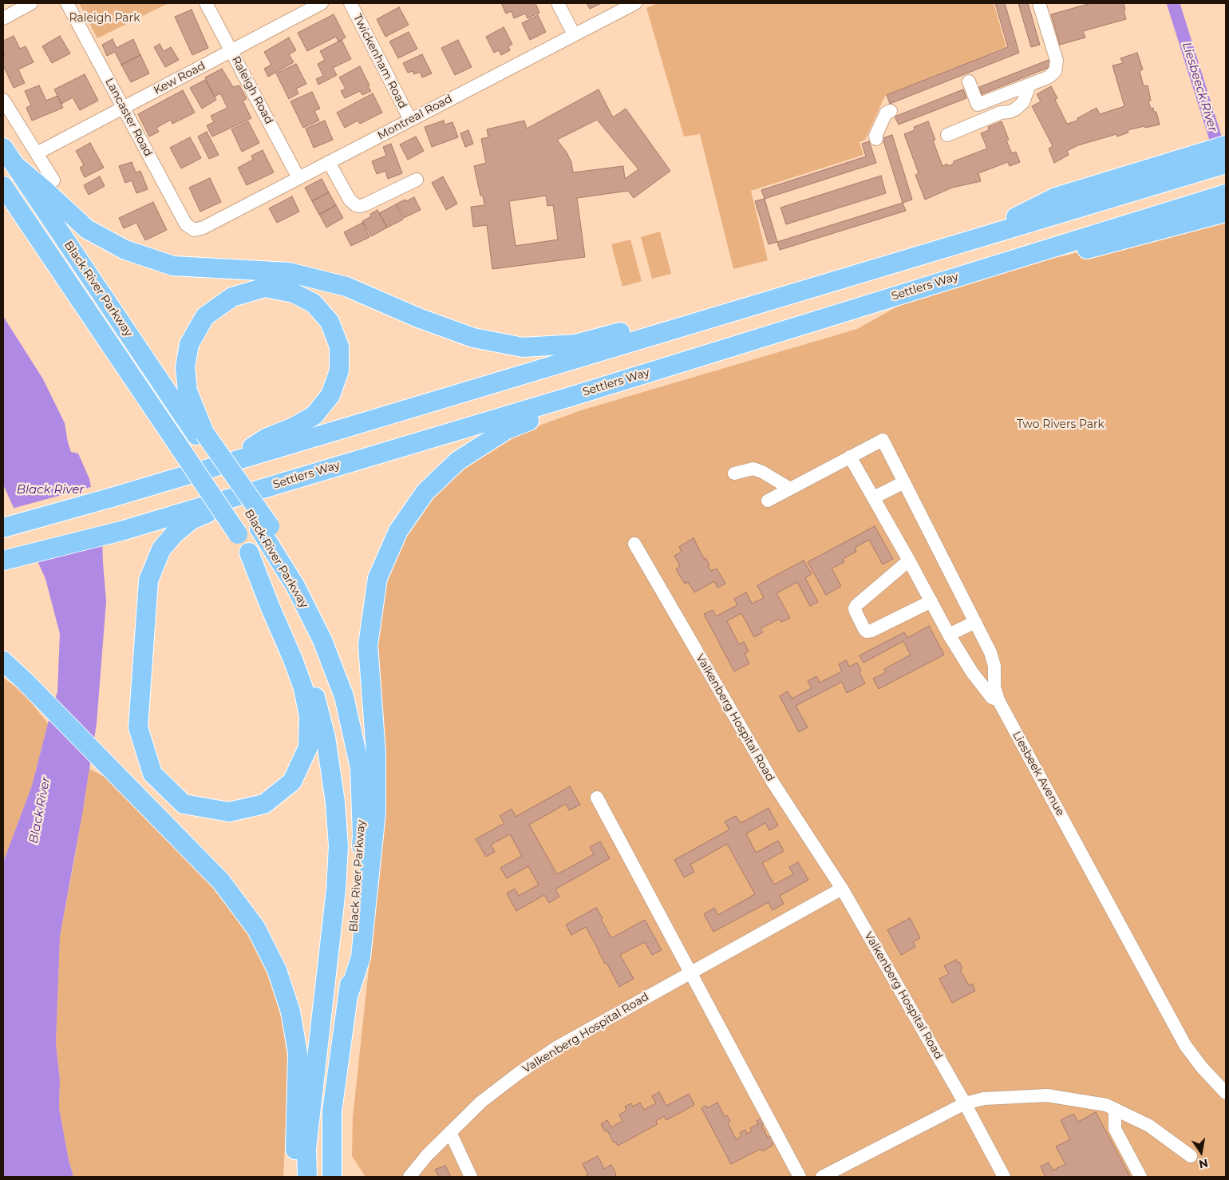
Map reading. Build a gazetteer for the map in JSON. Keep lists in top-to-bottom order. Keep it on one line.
{"streets":{"highway":["Settlers Way","Black River Parkway"],"street":["Twickenham Road","Kew Road","Raleigh Road","Lancaster Road","Montreal Road","Valkenberg Hospital Road","Liesbeek Avenue"]},"crossings":[["Twickenham Road","Montreal Road"],["Kew Road","Raleigh Road"],["Kew Road","Lancaster Road"],["Raleigh Road","Montreal Road"],["Lancaster Road","Montreal Road"]],"water":["Liesbeeck River","Black River"],"parks":["Raleigh Park","Two Rivers Park"],"north":"bottom"}
